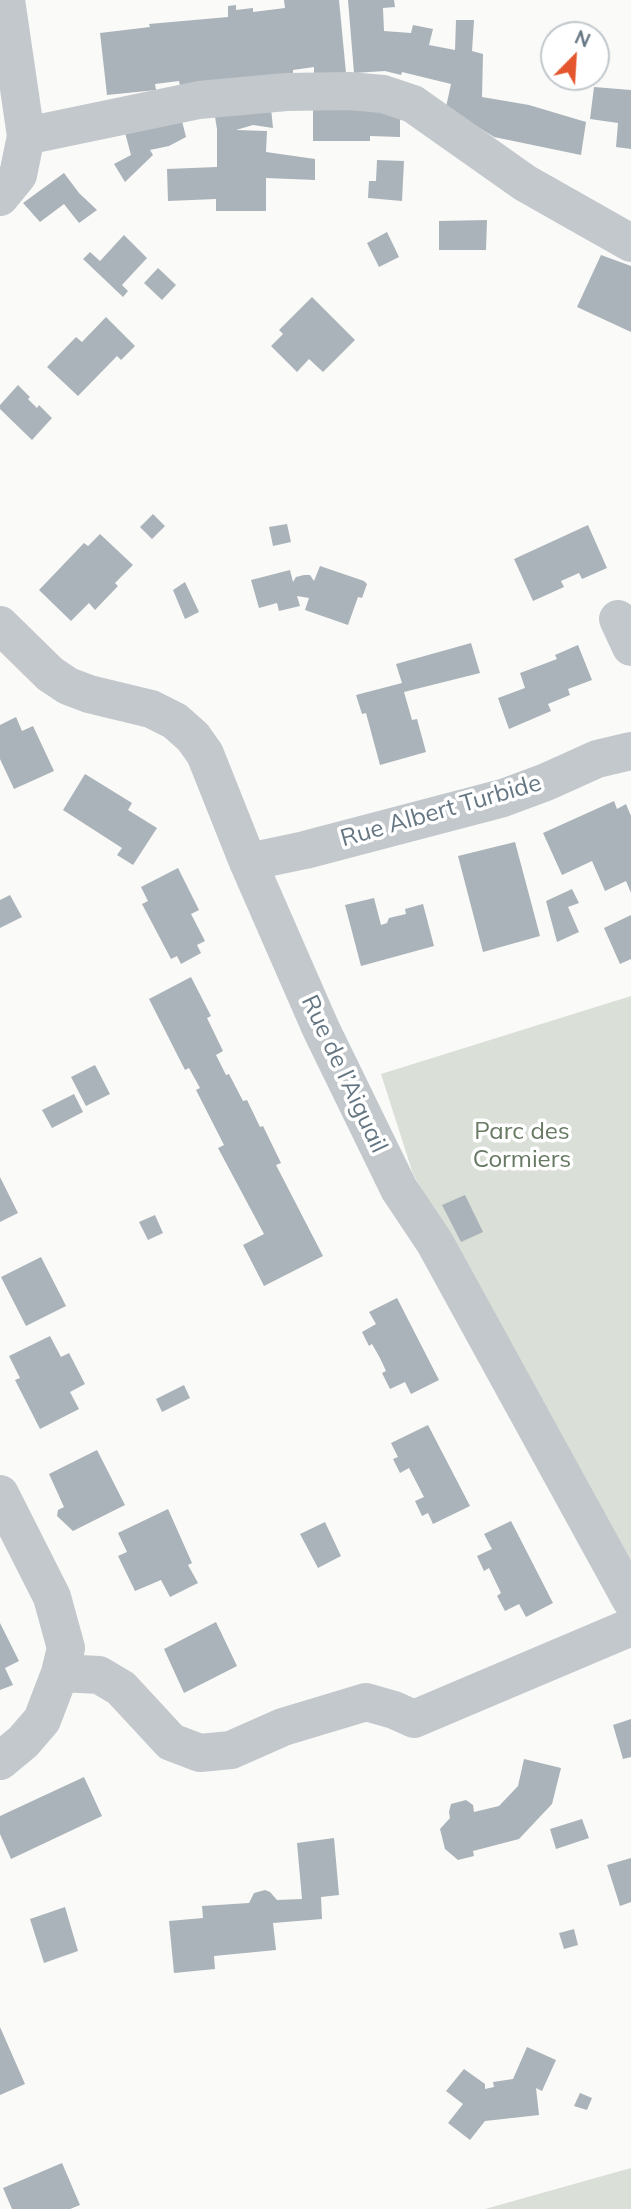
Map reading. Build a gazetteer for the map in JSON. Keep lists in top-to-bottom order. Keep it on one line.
{"streets":{"street":["Rue Albert Turbide","Rue de l’Aiguail"]},"crossings":[["Rue Albert Turbide","Rue de l’Aiguail"]],"parks":["Parc des Cormiers"],"north":"top right"}
